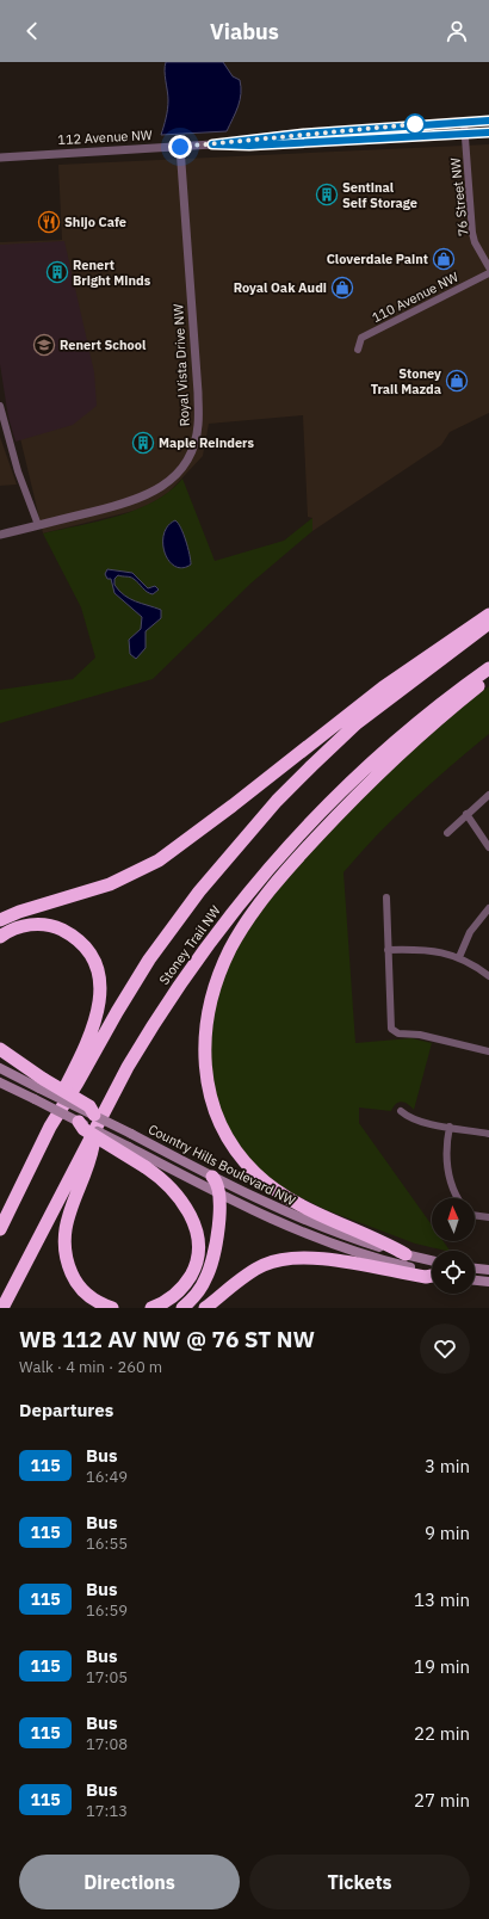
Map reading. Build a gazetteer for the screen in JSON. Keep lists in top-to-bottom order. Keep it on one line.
{"streets":{"highway":["Stoney Trail NW"],"main road":["Country Hills Boulevard NW"],"street":["112 Avenue NW","76 Street NW","110 Avenue NW","Royal Vista Drive NW"]},"crossings":[["112 Avenue NW","76 Street NW"],["112 Avenue NW","Royal Vista Drive NW"],["Stoney Trail NW","Country Hills Boulevard NW"]],"places":{"building":["Sentinal Self Storage","Renert Bright Minds","Maple Reinders"],"restaurant":["Shijo Cafe"],"shop":["Cloverdale Paint","Royal Oak Audi","Stoney Trail Mazda"],"school or university":["Renert School"]},"lines":["bus line 115"],"north":"top","page":{"header":"Viabus","heading":[["WB 112 AV NW @ 76 ST NW","Walk · 4 min · 260 m"],"Departures"],"list":[{"mark":"115","name":"Bus","note":"16:49","value":"3 min"},{"mark":"115","name":"Bus","note":"16:55","value":"9 min"},{"mark":"115","name":"Bus","note":"16:59","value":"13 min"},{"mark":"115","name":"Bus","note":"17:05","value":"19 min"},{"mark":"115","name":"Bus","note":"17:08","value":"22 min"},{"mark":"115","name":"Bus","note":"17:13","value":"27 min"}],"buttons":["Directions","Tickets"]}}
